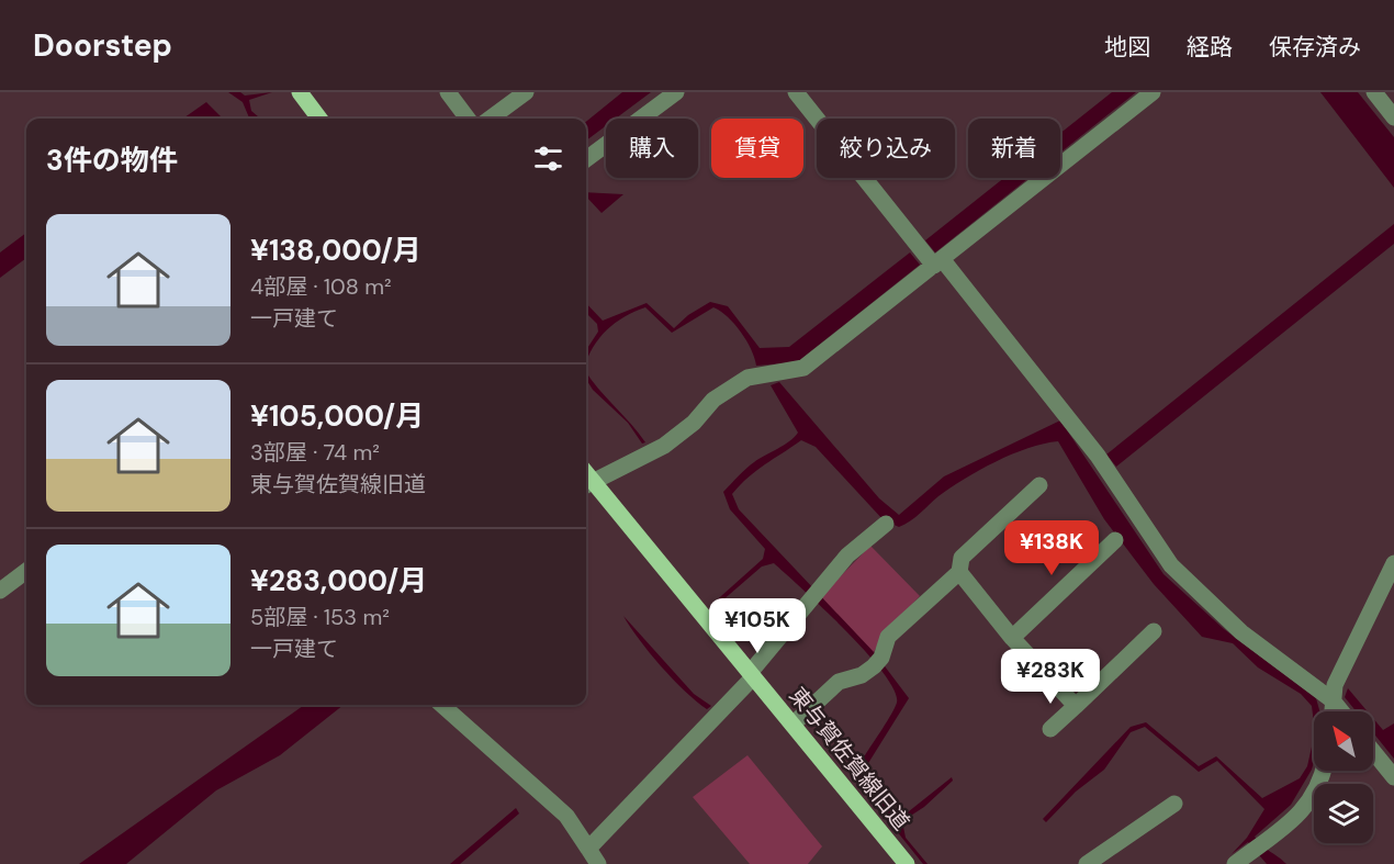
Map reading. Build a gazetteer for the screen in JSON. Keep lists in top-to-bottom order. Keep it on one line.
{"streets":{"main road":["東与賀佐賀線旧道"]},"north":"top left","page":{"header":"Doorstep","nav":["地図","経路","保存済み"],"chip":["購入","賃貸","絞り込み","新着"],"heading":"3件の物件","list":[{"name":"¥138,000/月","note":"4部屋 · 108 m² · 一戸建て"},{"name":"¥105,000/月","note":"3部屋 · 74 m² · 東与賀佐賀線旧道"},{"name":"¥283,000/月","note":"5部屋 · 153 m² · 一戸建て"}],"price":["¥138K","¥105K","¥283K"]}}
